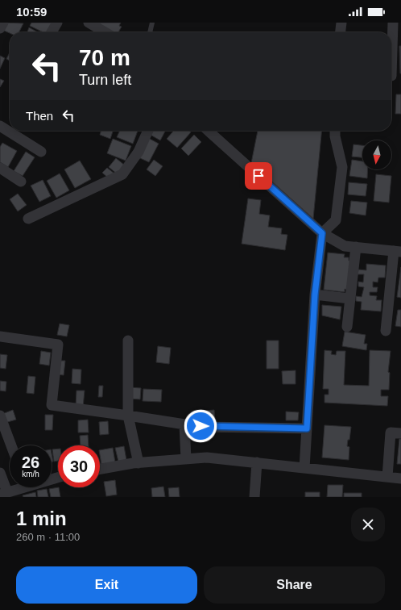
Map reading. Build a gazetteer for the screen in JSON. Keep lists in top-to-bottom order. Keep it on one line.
{"north":"bottom","page":{"status":"10:59","turn":["70 m","Turn left"],"then":"Then","speed":"26 km/h","limit":"30","heading":["1 min","260 m · 11:00"],"buttons":["Exit","Share"]}}
